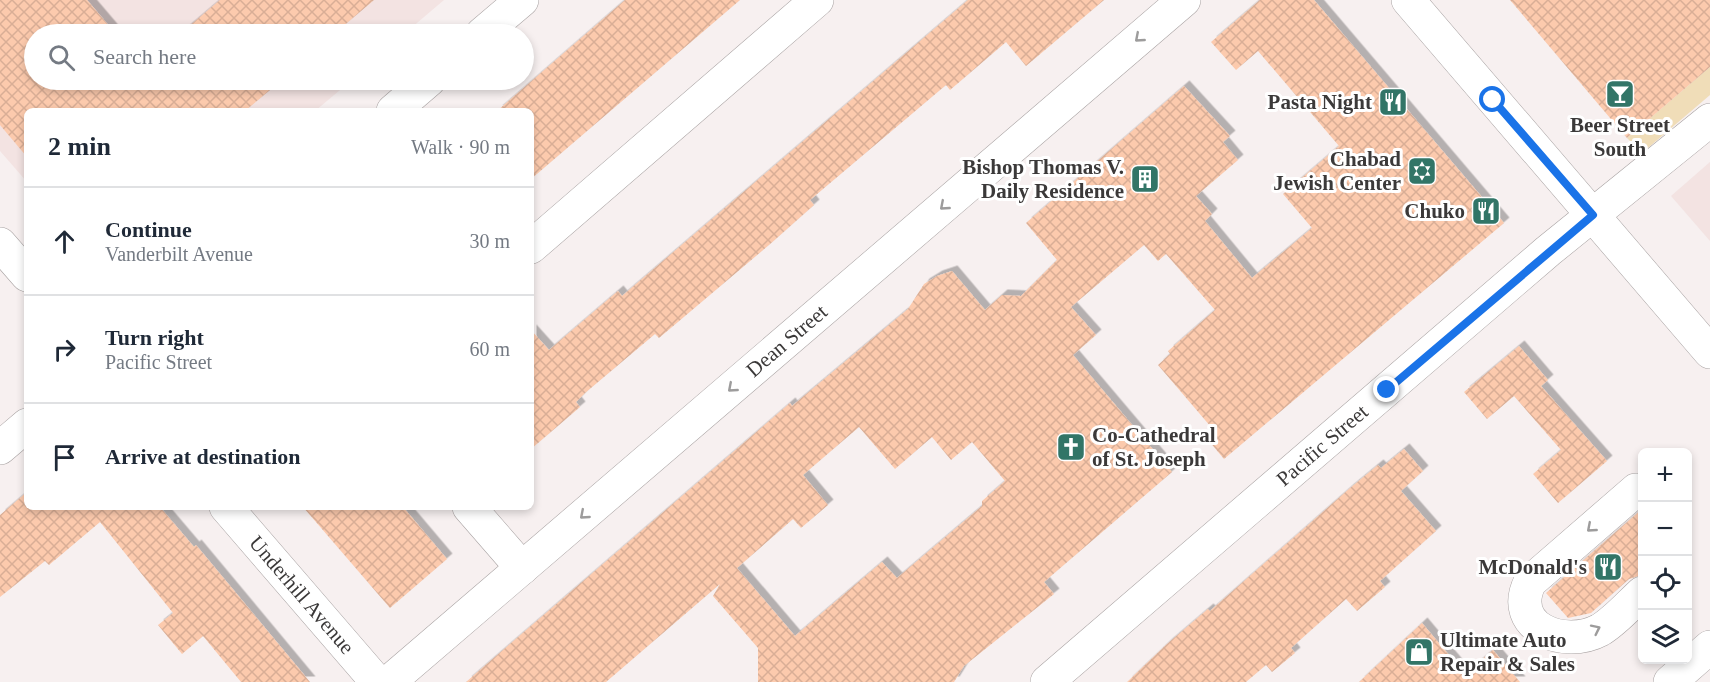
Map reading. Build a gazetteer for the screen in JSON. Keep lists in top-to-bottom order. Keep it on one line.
{"streets":{"street":["Dean Street","Pacific Street","Underhill Avenue"]},"places":{"bar":["Beer Street South"],"restaurant":["Pasta Night","Chuko","McDonald's"],"synagogue":["Chabad Jewish Center"],"building":["Bishop Thomas V. Daily Residence"],"church":["Co-Cathedral of St. Joseph"],"shop":["Ultimate Auto Repair & Sales"]},"page":{"search":"Search here","heading":["2 min","Walk · 90 m"],"list":[["Continue","Vanderbilt Avenue","30 m"],["Turn right","Pacific Street","60 m"],"Arrive at destination"],"map_buttons":["+","−"]}}
